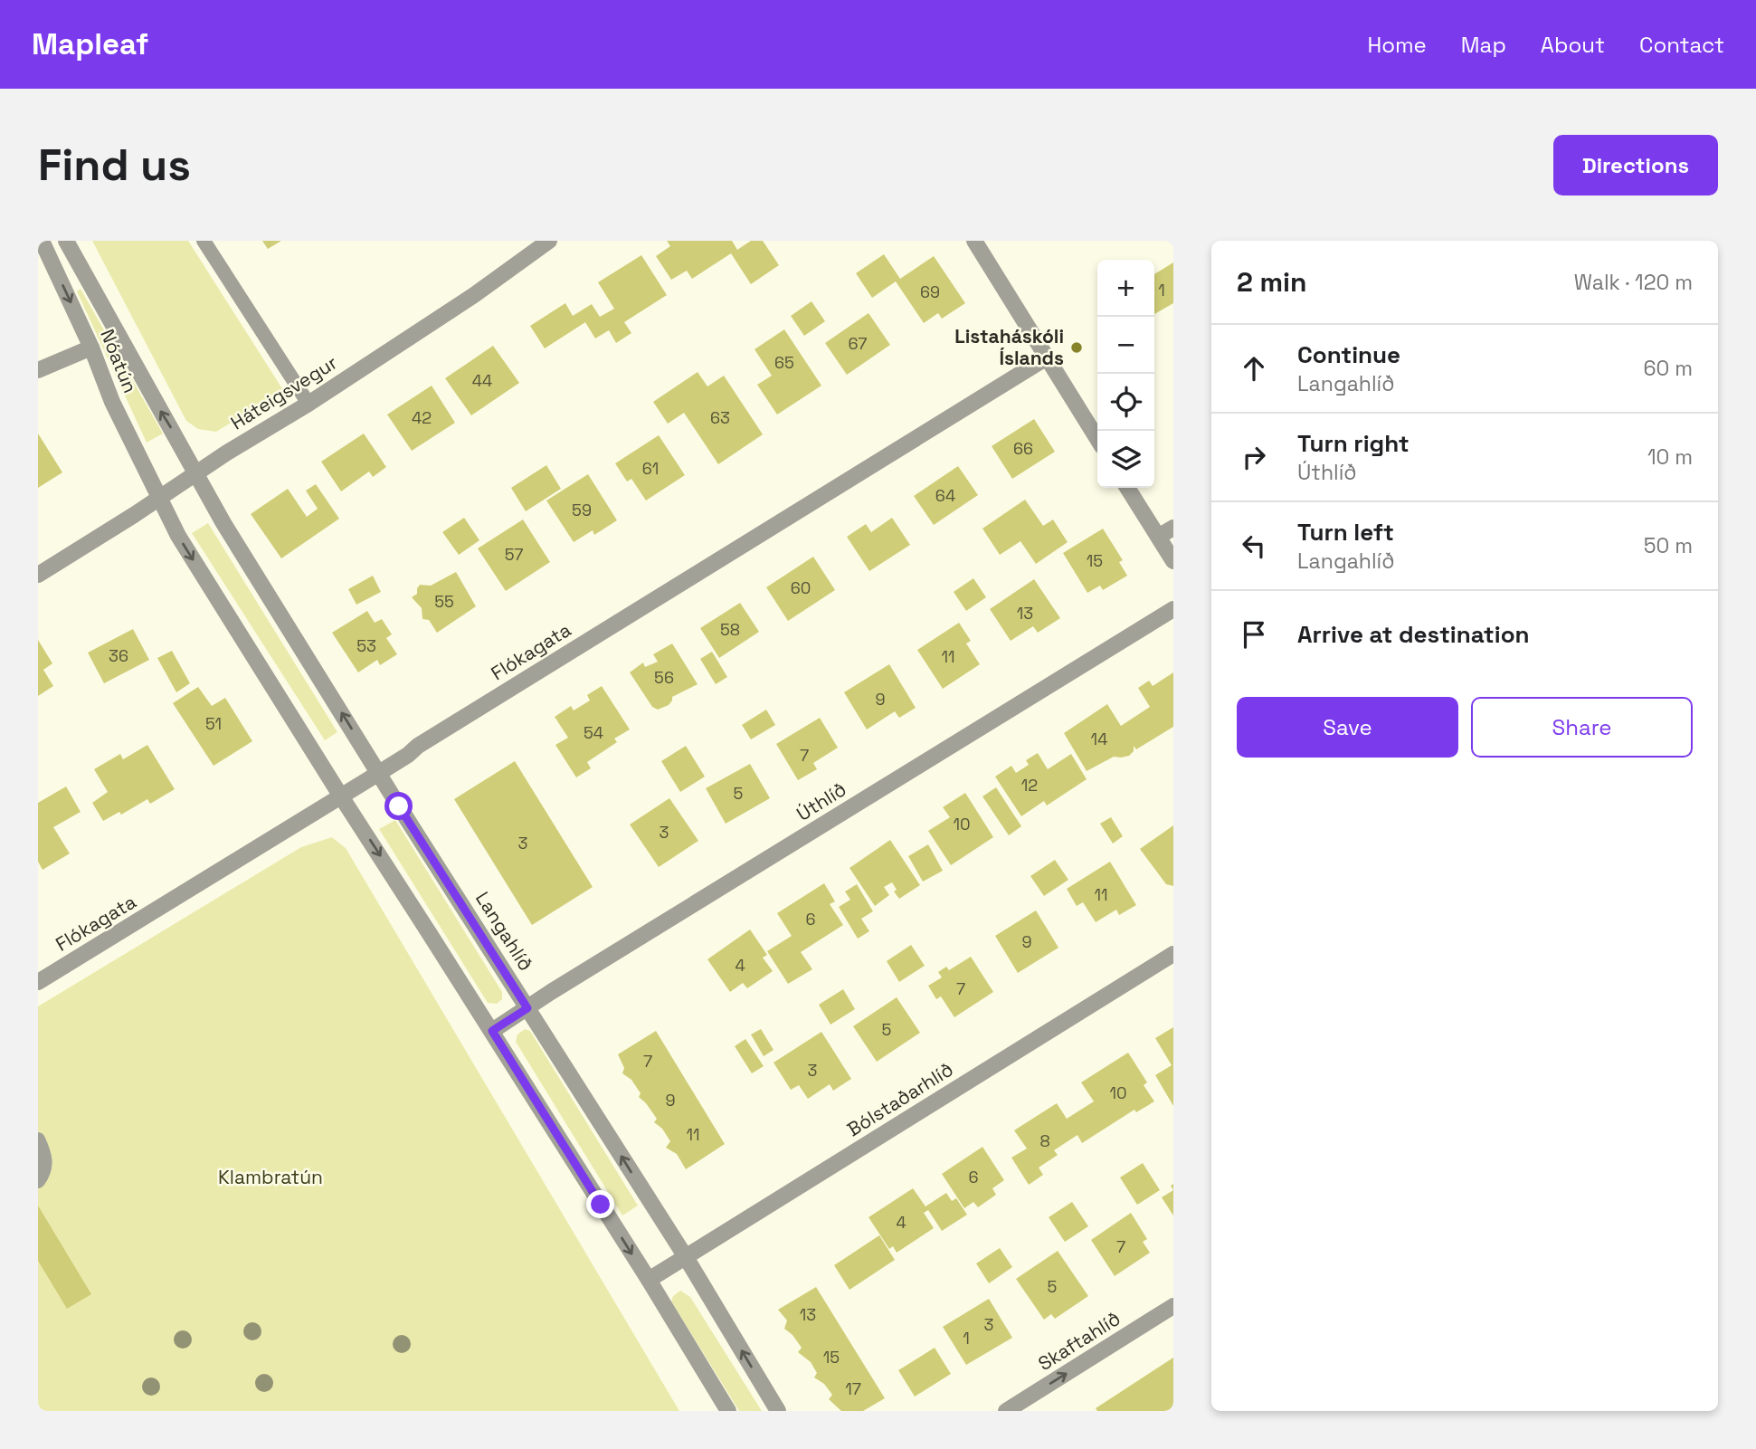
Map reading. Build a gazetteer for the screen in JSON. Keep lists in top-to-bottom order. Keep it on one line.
{"streets":{"street":["Nóatún","Háteigsvegur","Flókagata","Úthlíð","Langahlíð","Bólstaðarhlíð","Skaftahlíð"]},"crossings":[["Nóatún","Háteigsvegur"],["Nóatún","Langahlíð"],["Háteigsvegur","Langahlíð"],["Flókagata","Langahlíð"],["Úthlíð","Langahlíð"],["Langahlíð","Bólstaðarhlíð"]],"one_way":["Skaftahlíð"],"parks":["Klambratún"],"places":["Listaháskóli Íslands"],"house_numbers":["1","69","67","65","44","42","63","66","61","64","59","57","15","60","55","13","58","53","36","11","56","9","51","54","14","7","12","5","10","3","3","11","6","9","4","7","5","7","3","10","9","11","8","6","4","7","5","13","3","1","15","17"],"page":{"header":"Mapleaf","nav":["Home","Map","About","Contact"],"buttons":["Directions",["Save","Share"]],"title":"Find us","heading":["2 min","Walk · 120 m"],"map_buttons":["+","−"],"list":[["Continue","Langahlíð","60 m"],["Turn right","Úthlíð","10 m"],["Turn left","Langahlíð","50 m"],"Arrive at destination"]}}
